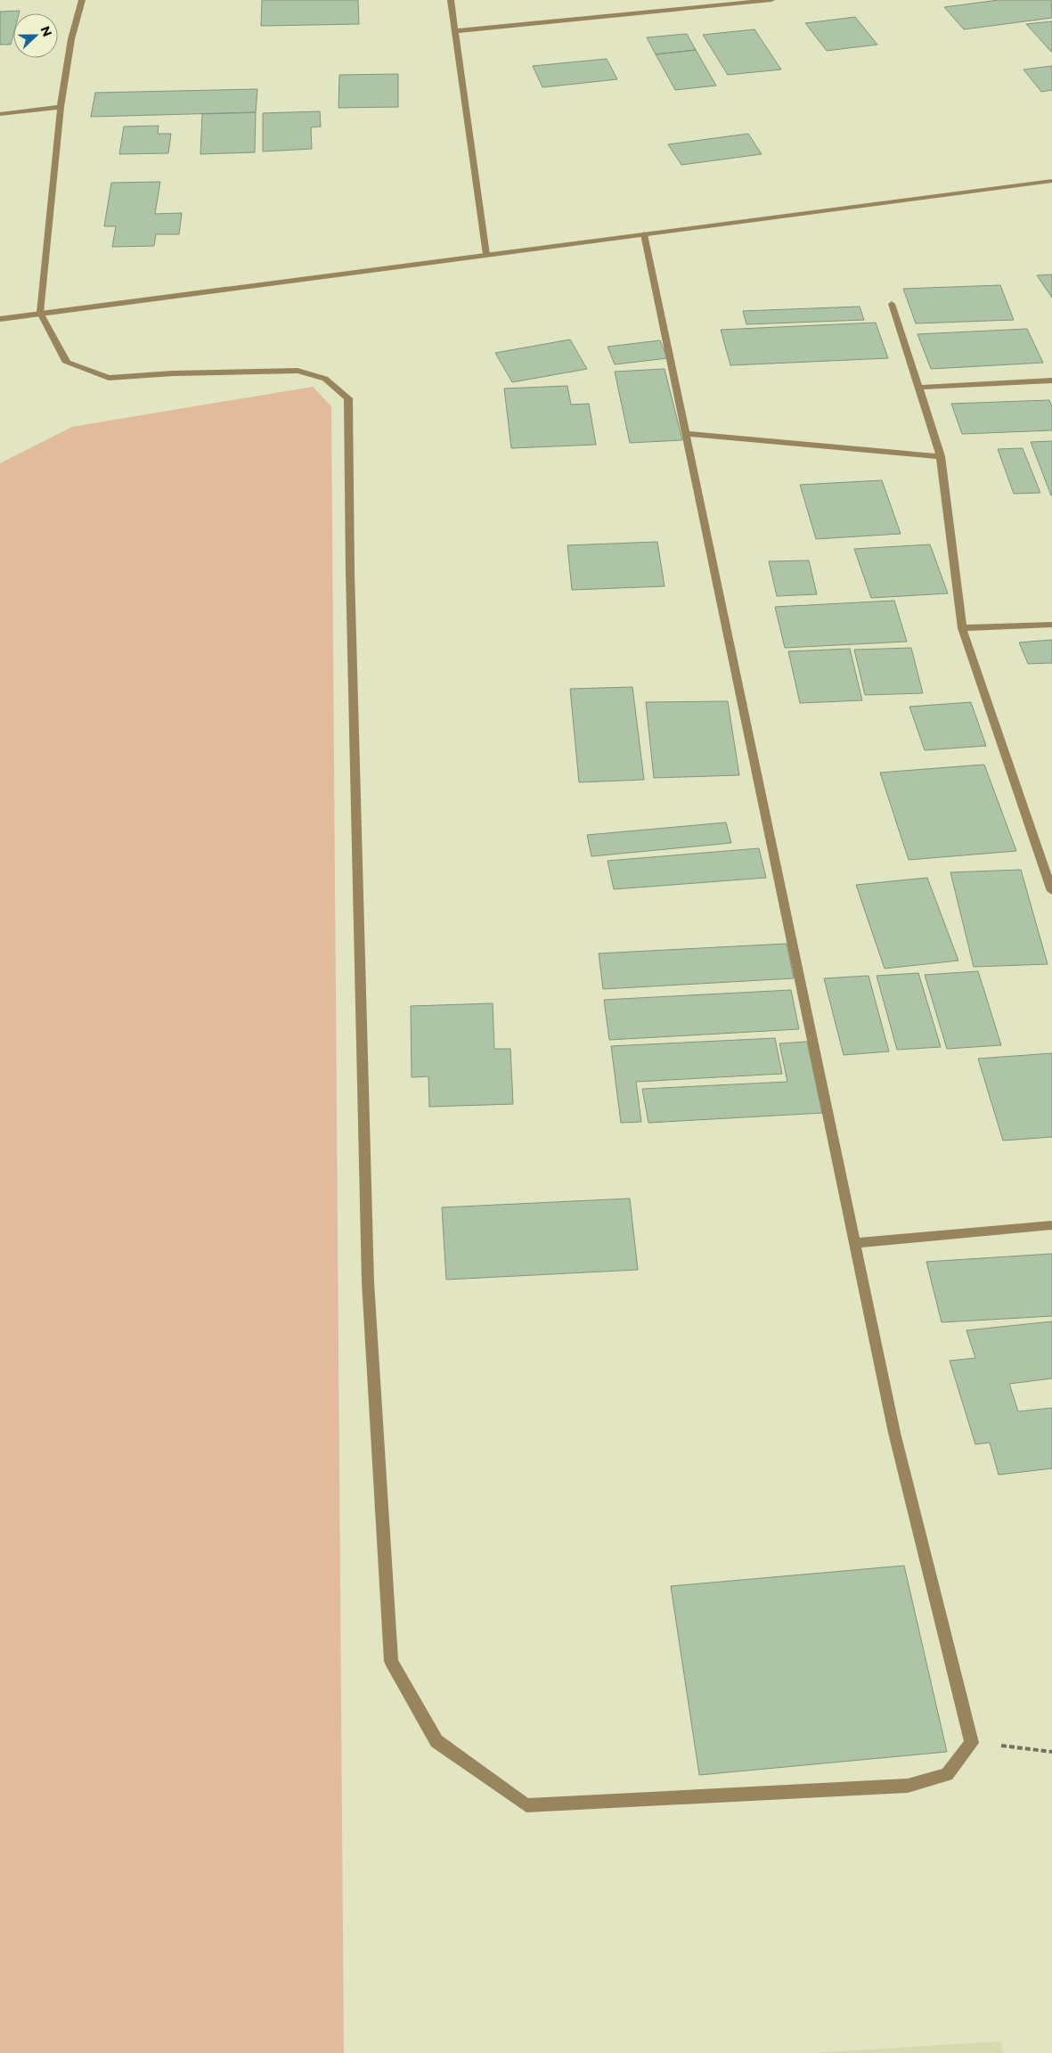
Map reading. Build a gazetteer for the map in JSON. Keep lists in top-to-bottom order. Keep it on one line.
{"north":"right"}
